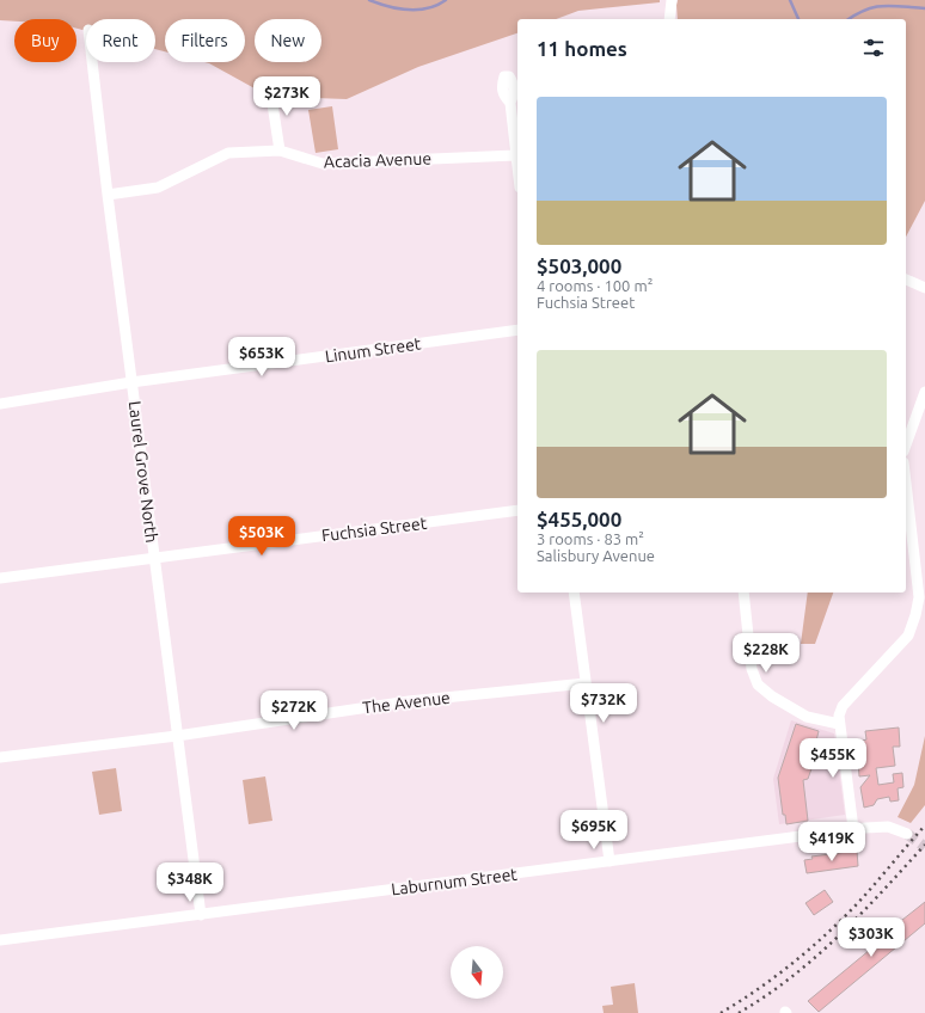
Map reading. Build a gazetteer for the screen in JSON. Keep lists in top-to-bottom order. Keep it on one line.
{"streets":{"street":["Acacia Avenue","Linum Street","Laurel Grove North","Fuchsia Street","The Avenue","Laburnum Street"]},"crossings":[["Acacia Avenue","Laurel Grove North"],["Linum Street","Laurel Grove North"],["Laurel Grove North","Fuchsia Street"],["Laurel Grove North","The Avenue"],["Laurel Grove North","Laburnum Street"]],"north":"bottom","page":{"chip":["Buy","Rent","Filters","New"],"heading":"11 homes","price":["$273K","$653K","$503K","$228K","$732K","$272K","$455K","$695K","$419K","$348K","$303K"],"list":[{"name":"$503,000","note":"4 rooms · 100 m² · Fuchsia Street"},{"name":"$455,000","note":"3 rooms · 83 m² · Salisbury Avenue"}]}}
